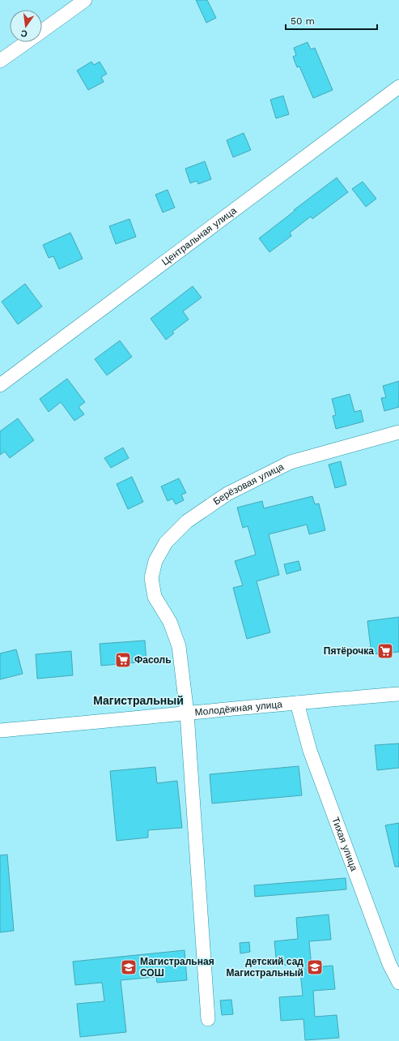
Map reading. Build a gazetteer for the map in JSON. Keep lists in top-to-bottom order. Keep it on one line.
{"streets":{"street":["Центральная улица","Берёзовая улица","Молодёжная улица","Тихая улица"]},"crossings":[["Берёзовая улица","Молодёжная улица"],["Молодёжная улица","Тихая улица"]],"districts":["Магистральный"],"places":{"supermarket":["Пятёрочка","Фасоль"],"school or university":["Магистральная СОШ","детский сад Магистральный"]},"scale_bar":"50 m","north":"bottom"}
